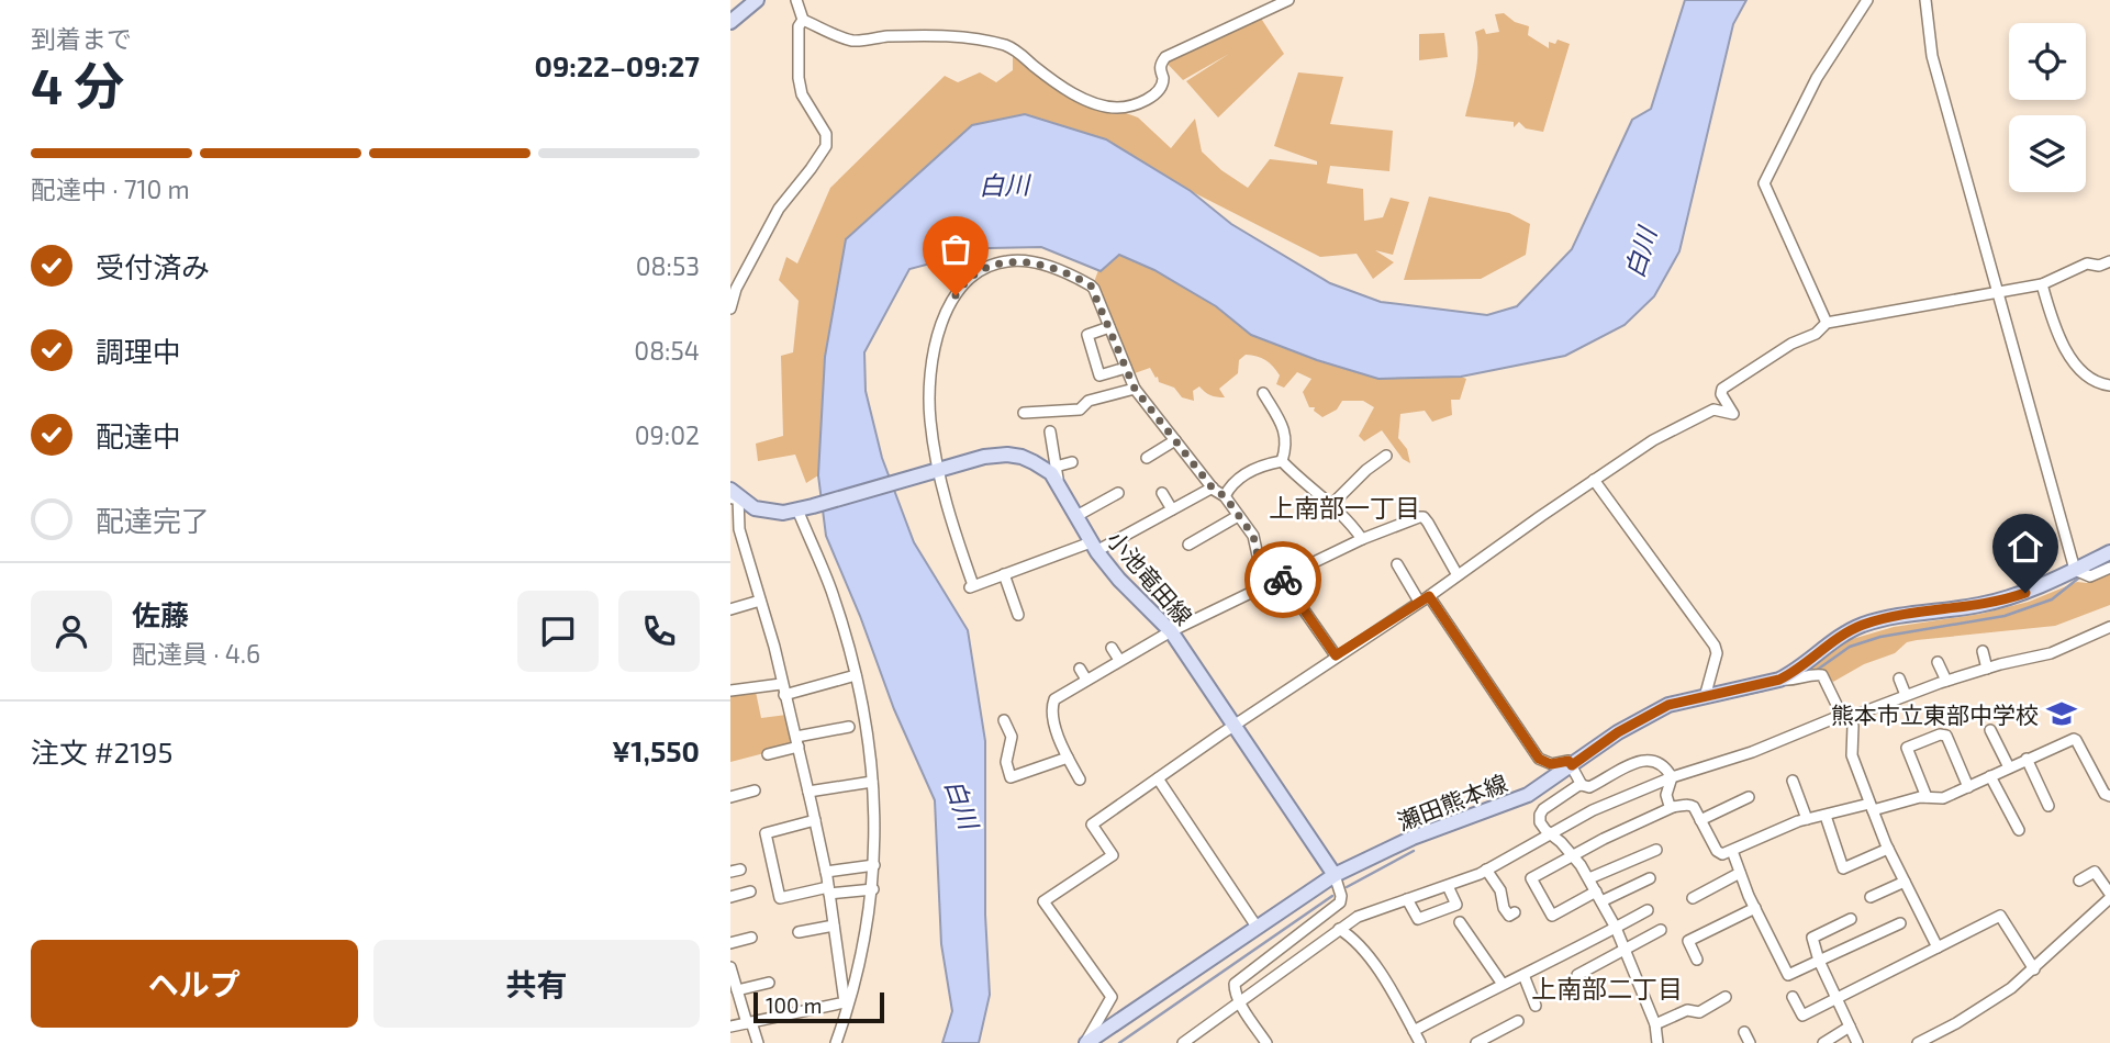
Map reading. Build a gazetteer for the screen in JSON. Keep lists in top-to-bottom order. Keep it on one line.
{"streets":{"main road":["小池竜田線","瀬田熊本線"]},"crossings":[["小池竜田線","瀬田熊本線"]],"districts":["上南部一丁目","上南部二丁目"],"water":["白川"],"places":{"school or university":["熊本市立東部中学校"]},"scale_bar":"100 m","page":{"heading":["4 分","到着まで","09:22–09:27"],"panel":["佐藤","配達員 · 4.6","注文 #2195","¥1,550"],"bar":"配達中 · 710 m","list":[["受付済み","08:53"],["調理中","08:54"],["配達中","09:02"],"配達完了"],"buttons":["ヘルプ","共有"],"scale":"100 m"}}
